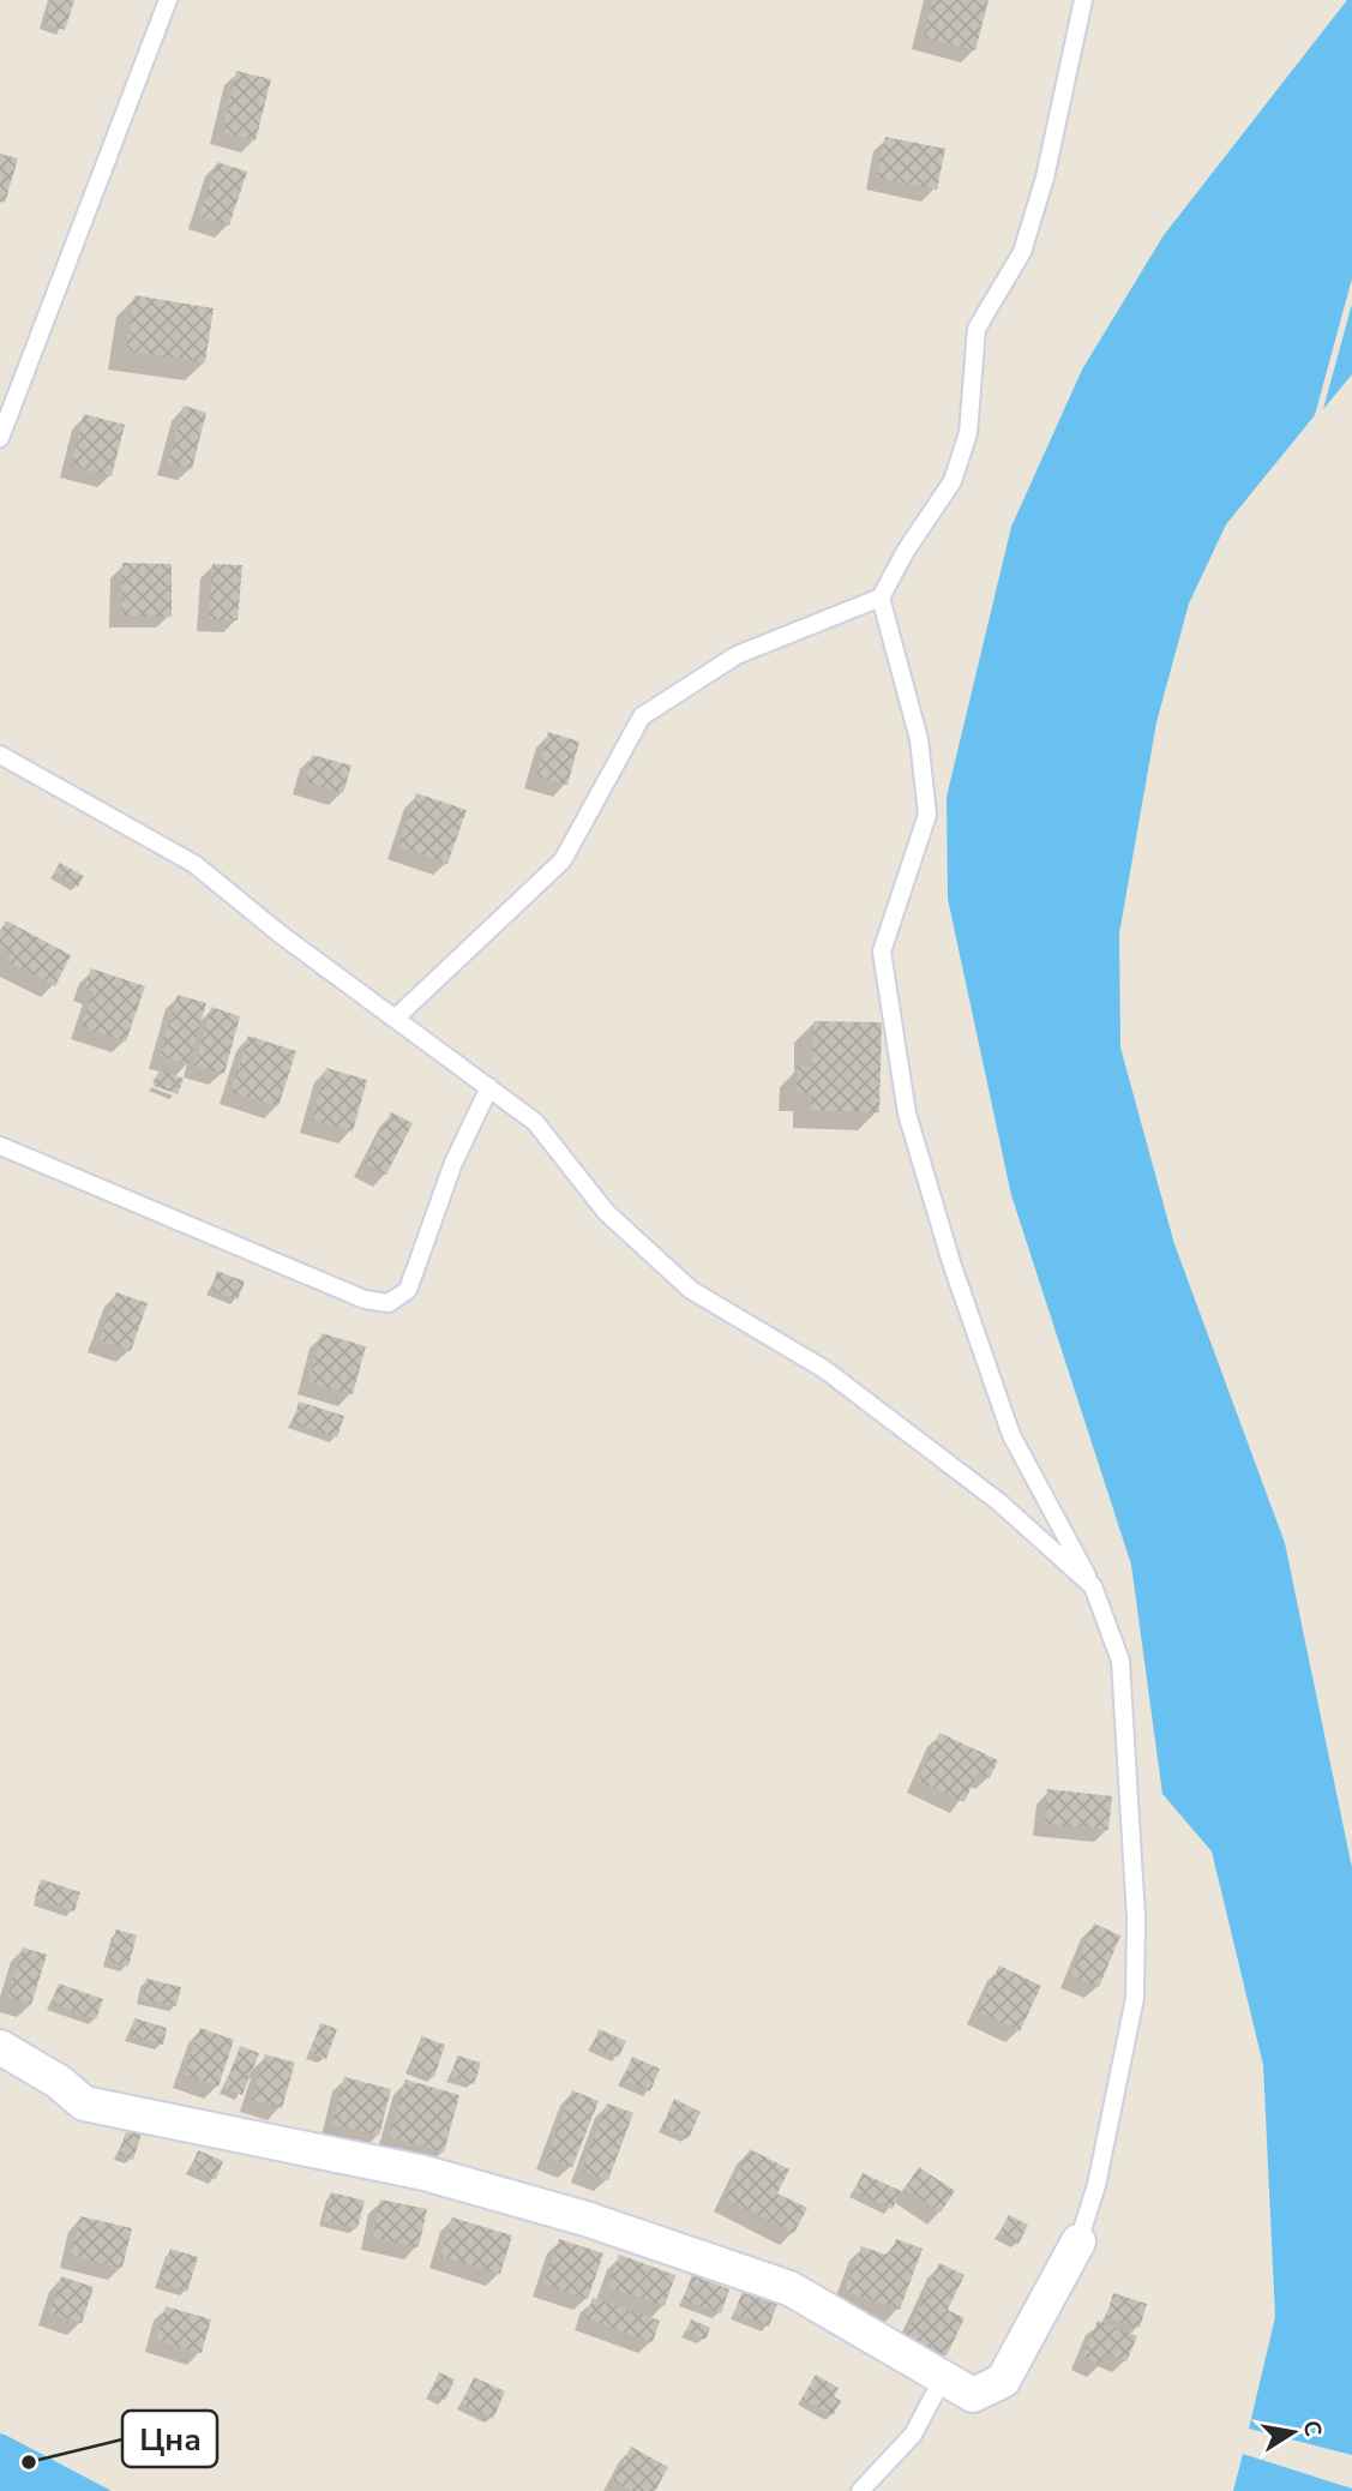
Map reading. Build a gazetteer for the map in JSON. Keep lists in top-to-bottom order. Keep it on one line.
{"places":["Цна"],"north":"right"}
